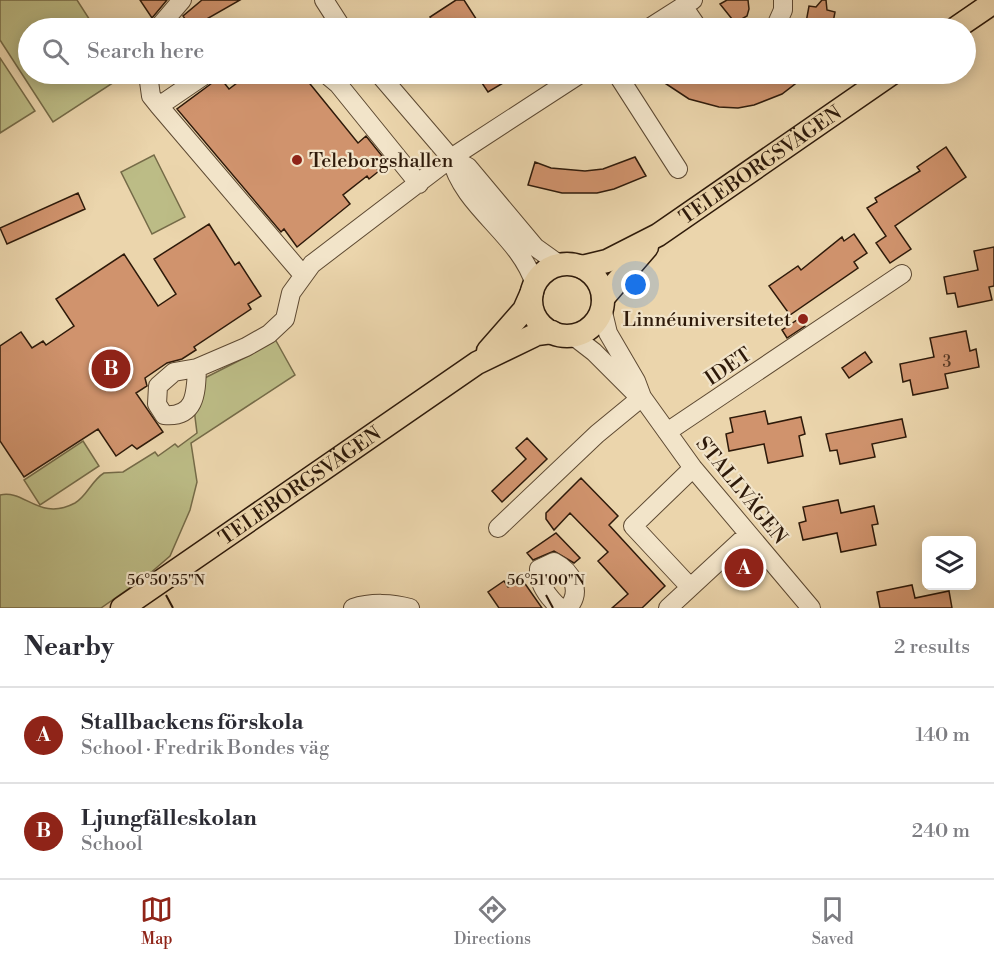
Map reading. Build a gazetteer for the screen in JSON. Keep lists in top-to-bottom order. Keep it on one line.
{"streets":{"main road":["TELEBORGSVÄGEN"],"street":["IDET","STALLVÄGEN"]},"crossings":[["TELEBORGSVÄGEN","STALLVÄGEN"],["IDET","STALLVÄGEN"]],"places":["Teleborgshallen","Linnéuniversitetet"],"house_numbers":["3"],"page":{"search":"Search here","pins":["B","A"],"heading":["Nearby","2 results"],"list":[{"mark":"A","name":"Stallbackens förskola","note":"School · Fredrik Bondes väg","value":"140 m"},{"mark":"B","name":"Ljungfälleskolan","note":"School","value":"240 m"}],"nav":["Map","Directions","Saved"]},"coordinates":["56°50'55\"N","56°51'00\"N"]}
